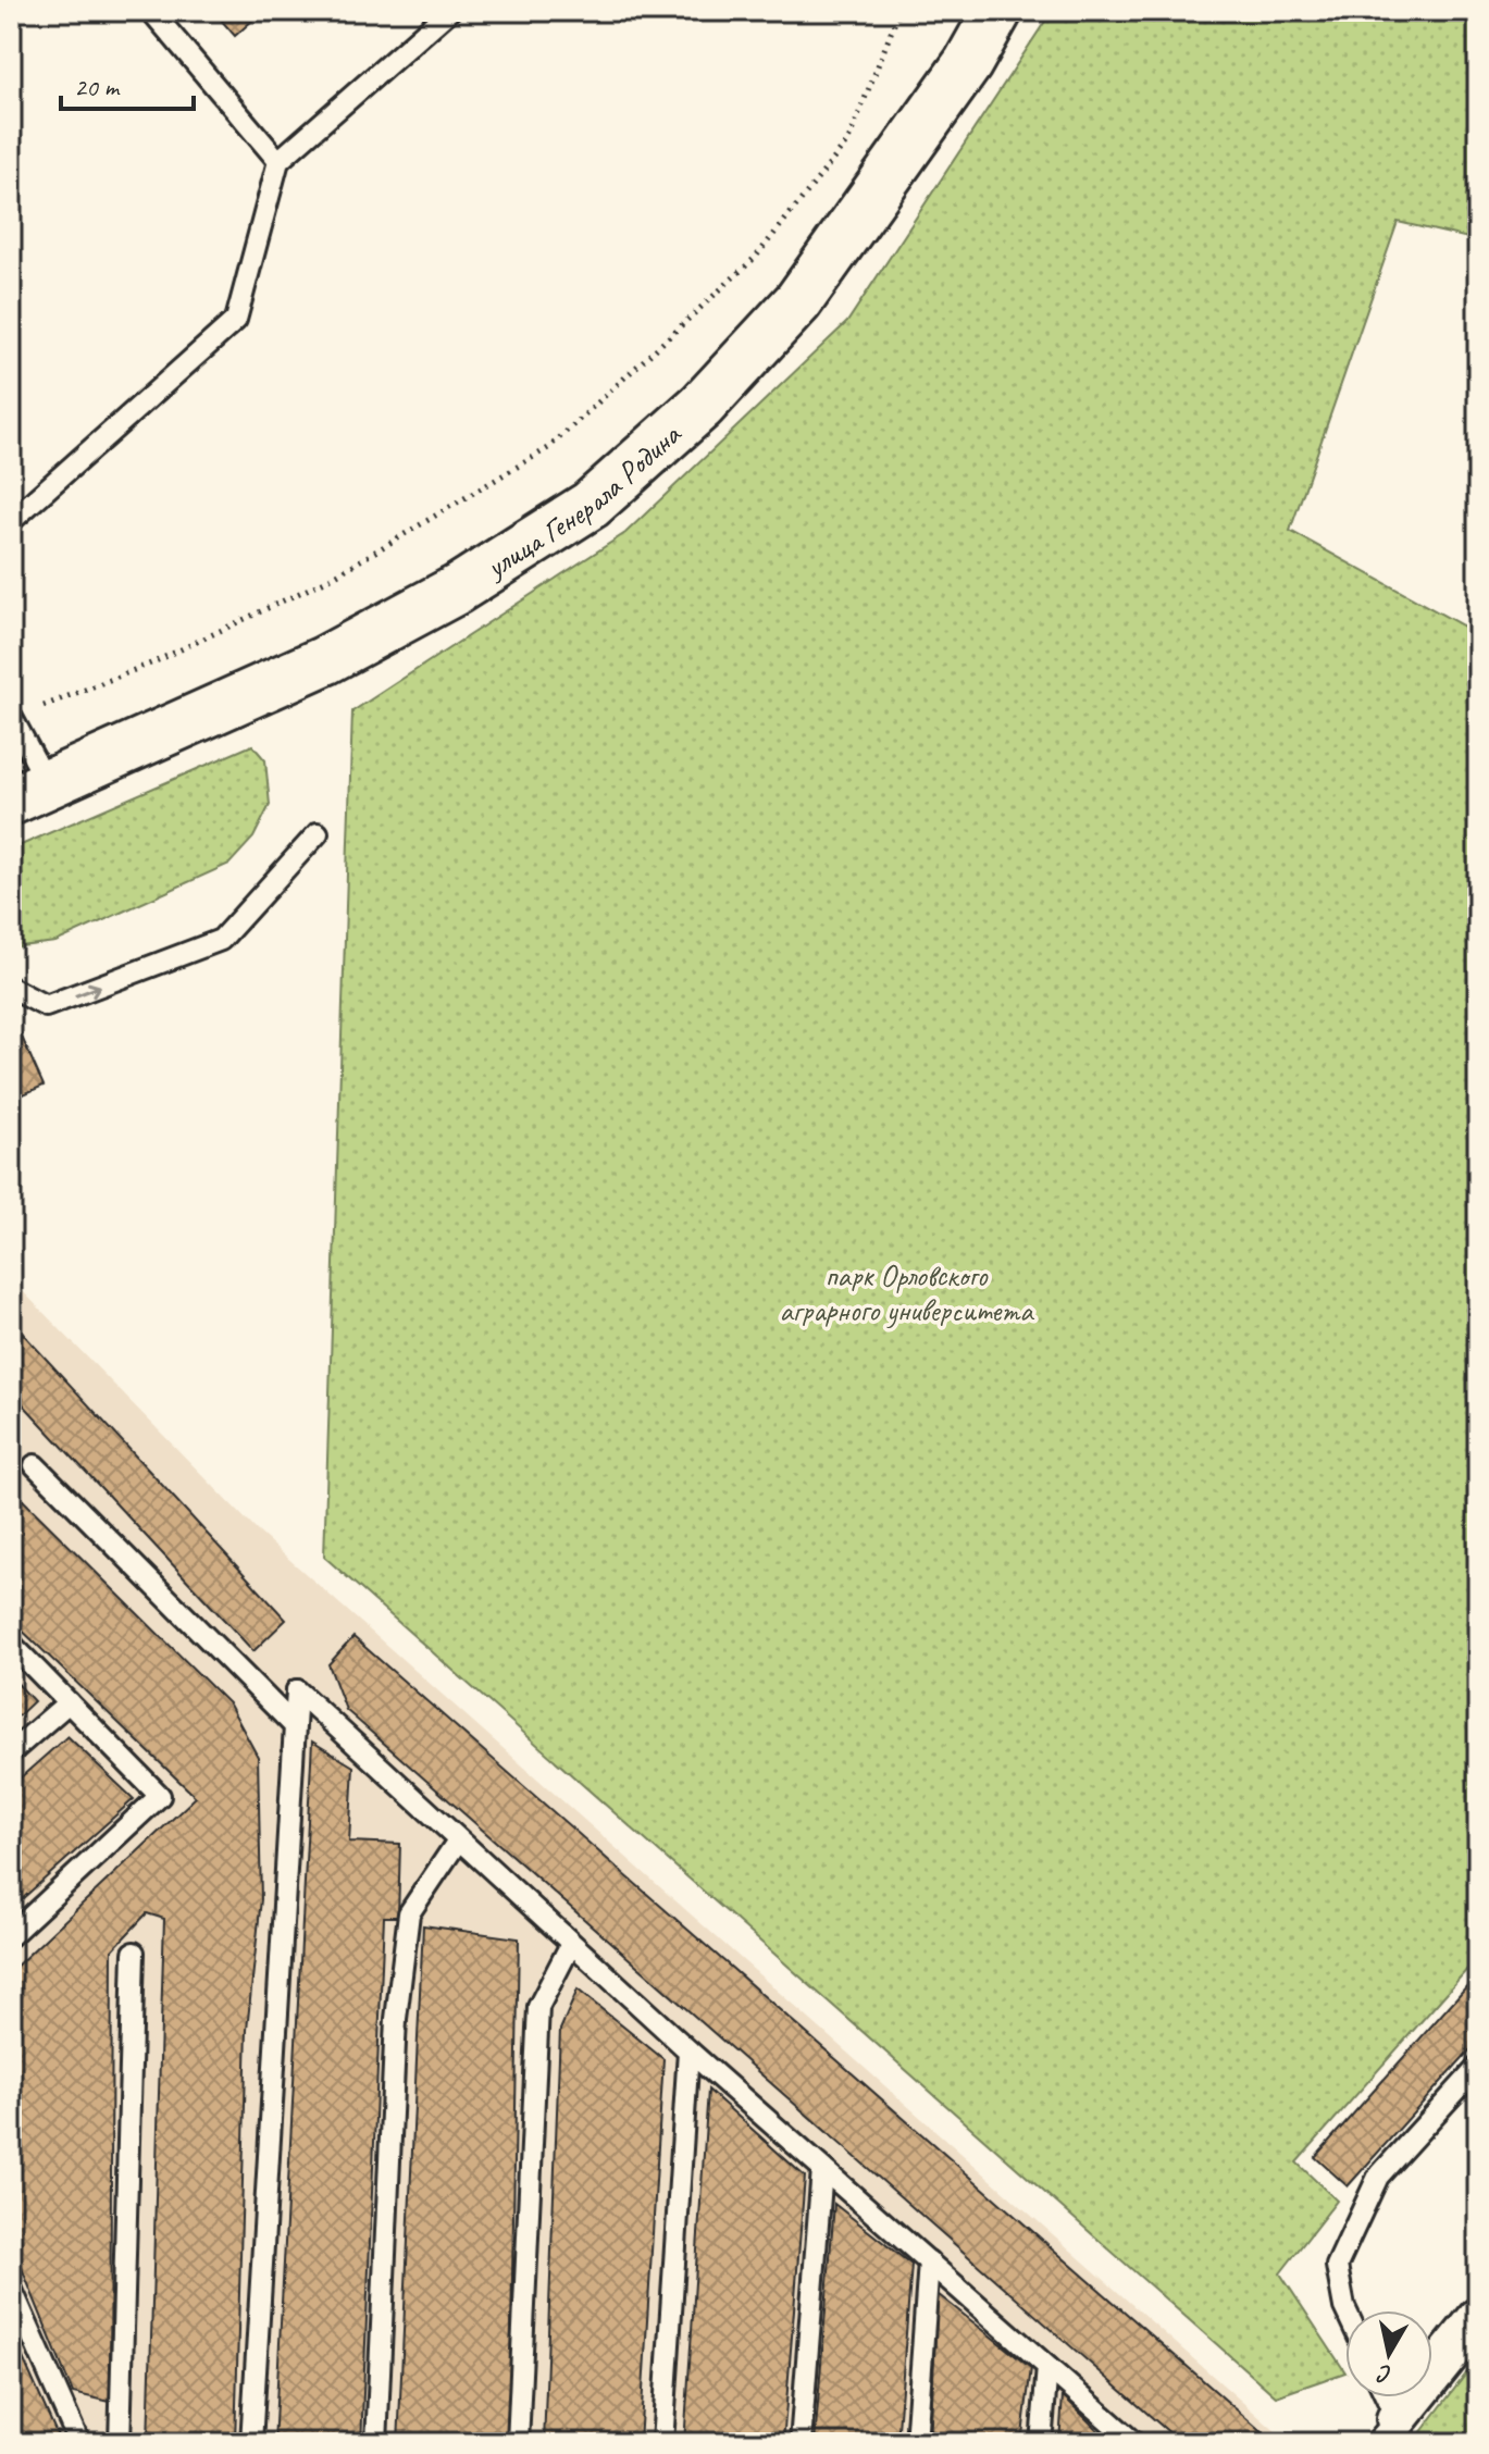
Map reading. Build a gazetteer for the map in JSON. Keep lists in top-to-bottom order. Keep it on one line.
{"streets":{"main road":["улица Генерала Родина"]},"parks":["парк Орловского аграрного университета"],"scale_bar":"20 m","north":"bottom"}
